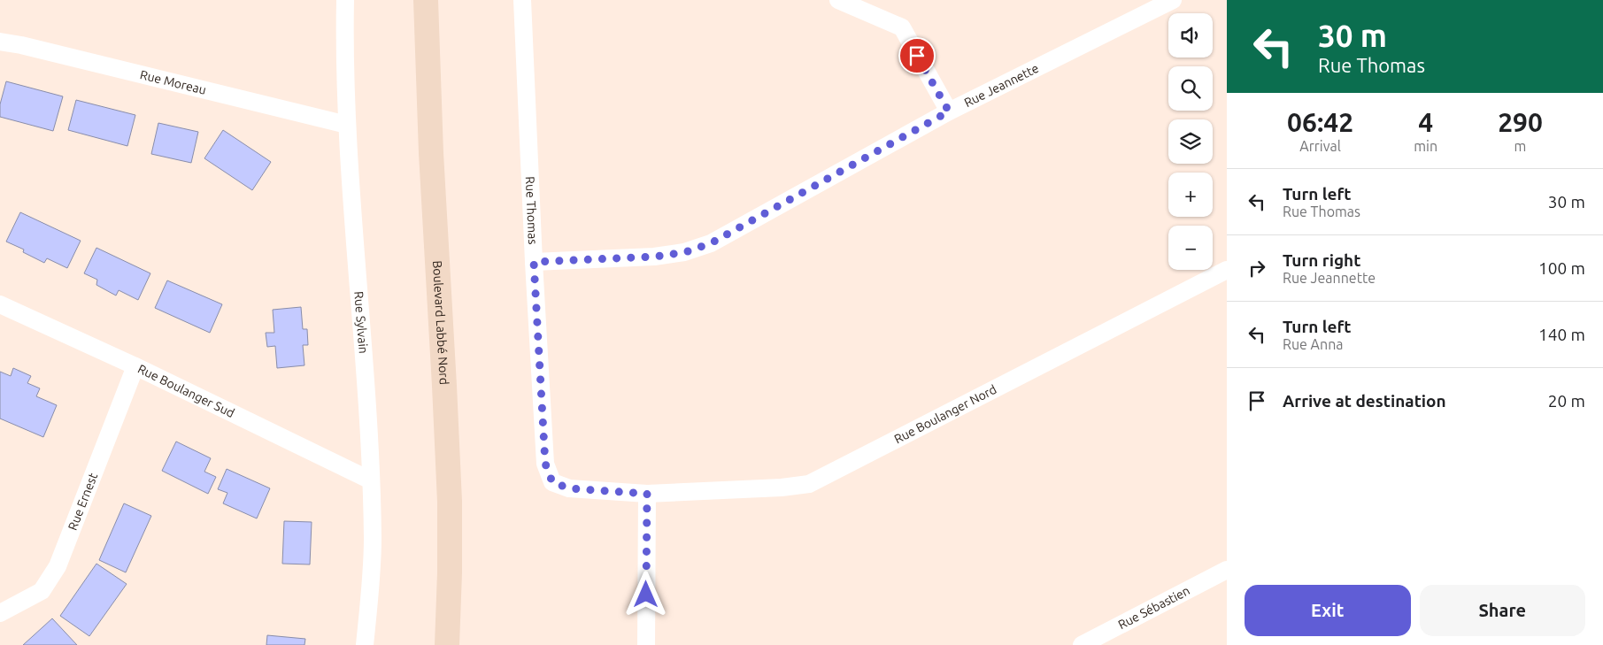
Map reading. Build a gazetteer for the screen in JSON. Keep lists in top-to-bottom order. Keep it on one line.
{"streets":{"main road":["Boulevard Labbé Nord"],"street":["Rue Moreau","Rue Jeannette","Rue Thomas","Rue Sylvain","Rue Boulanger Sud","Rue Boulanger Nord","Rue Ernest","Rue Sébastien"]},"crossings":[["Rue Moreau","Rue Sylvain"],["Rue Jeannette","Rue Thomas"],["Rue Thomas","Rue Boulanger Nord"],["Rue Sylvain","Rue Boulanger Sud"],["Rue Boulanger Sud","Rue Ernest"]],"page":{"turn":["30 m","Rue Thomas"],"map_buttons":["+","−"],"eta":["06:42","Arrival","4","min","290","m"],"list":[{"name":"Turn left","note":"Rue Thomas","value":"30 m"},{"name":"Turn right","note":"Rue Jeannette","value":"100 m"},{"name":"Turn left","note":"Rue Anna","value":"140 m"},{"name":"Arrive at destination","value":"20 m"}],"buttons":["Exit","Share"]}}
